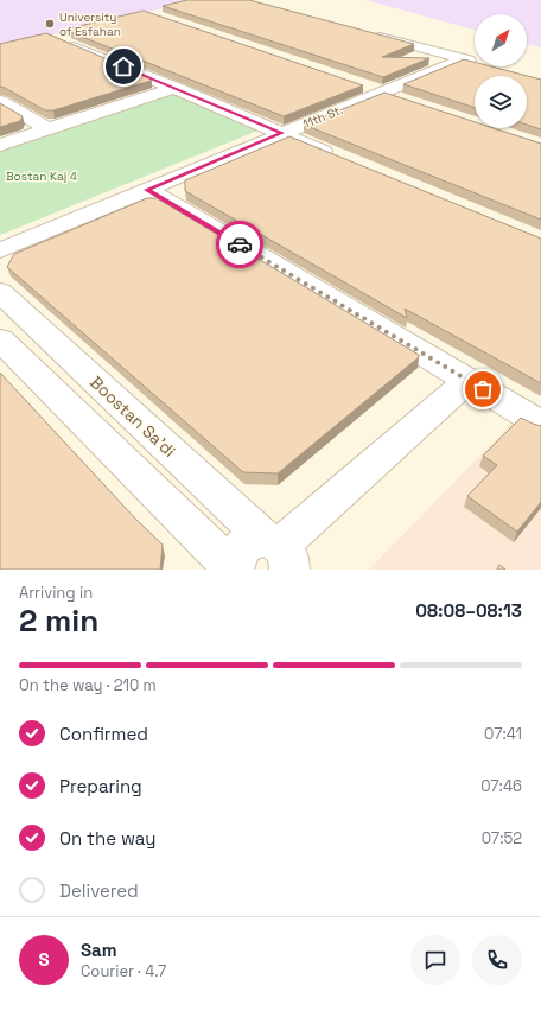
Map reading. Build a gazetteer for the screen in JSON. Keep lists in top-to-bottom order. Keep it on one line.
{"streets":{"street":["11th St.","Boostan Sa'di"]},"parks":["Bostan Kaj 4"],"places":["University of Esfahan"],"north":"top right","page":{"heading":["2 min","Arriving in","08:08–08:13"],"panel":["Sam","Courier · 4.7"],"bar":"On the way · 210 m","list":[["Confirmed","07:41"],["Preparing","07:46"],["On the way","07:52"],"Delivered"],"round":"S"}}
